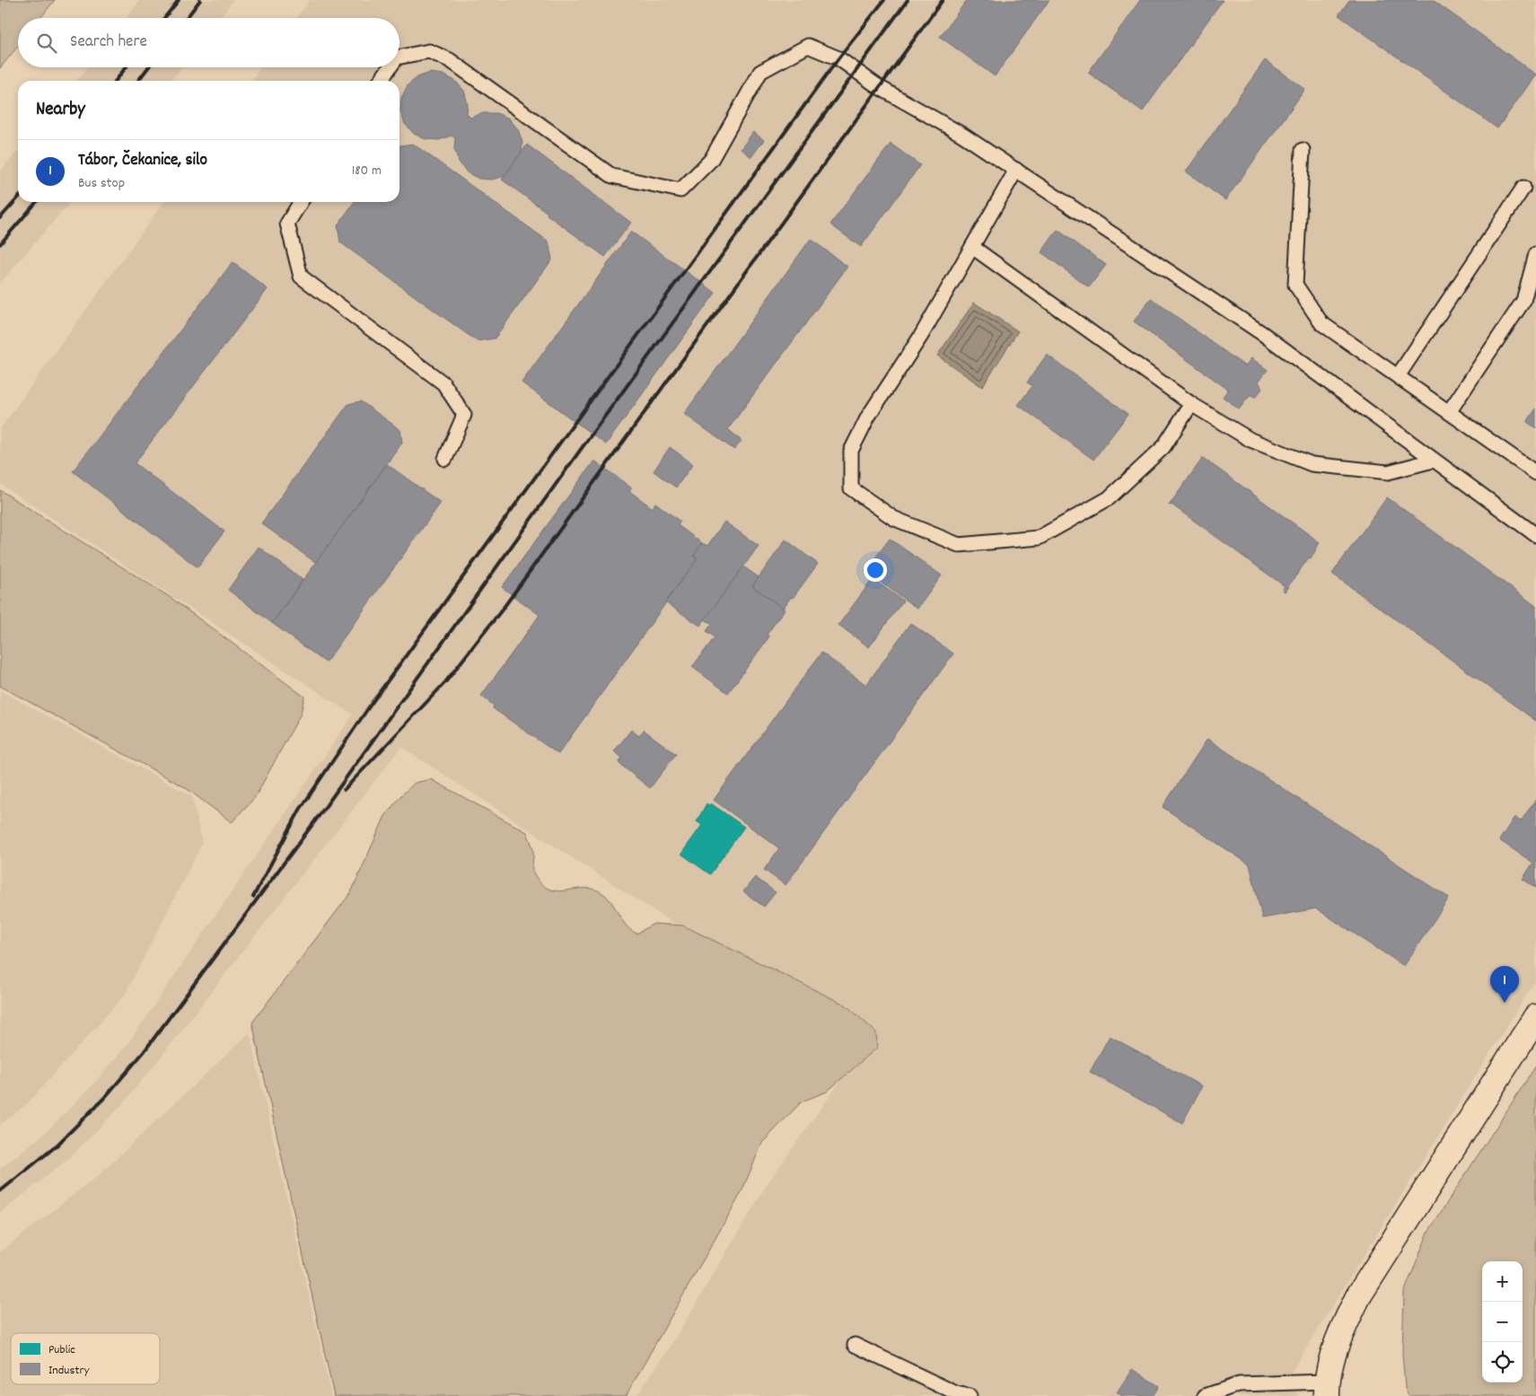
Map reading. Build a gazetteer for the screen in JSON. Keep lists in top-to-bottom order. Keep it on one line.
{"legend":["Public","Industry"],"page":{"search":"Search here","heading":"Nearby","list":[{"mark":"1","name":"Tábor, Čekanice, silo","note":"Bus stop","value":"180 m"}],"pins":"1","map_buttons":["+","−"]}}
